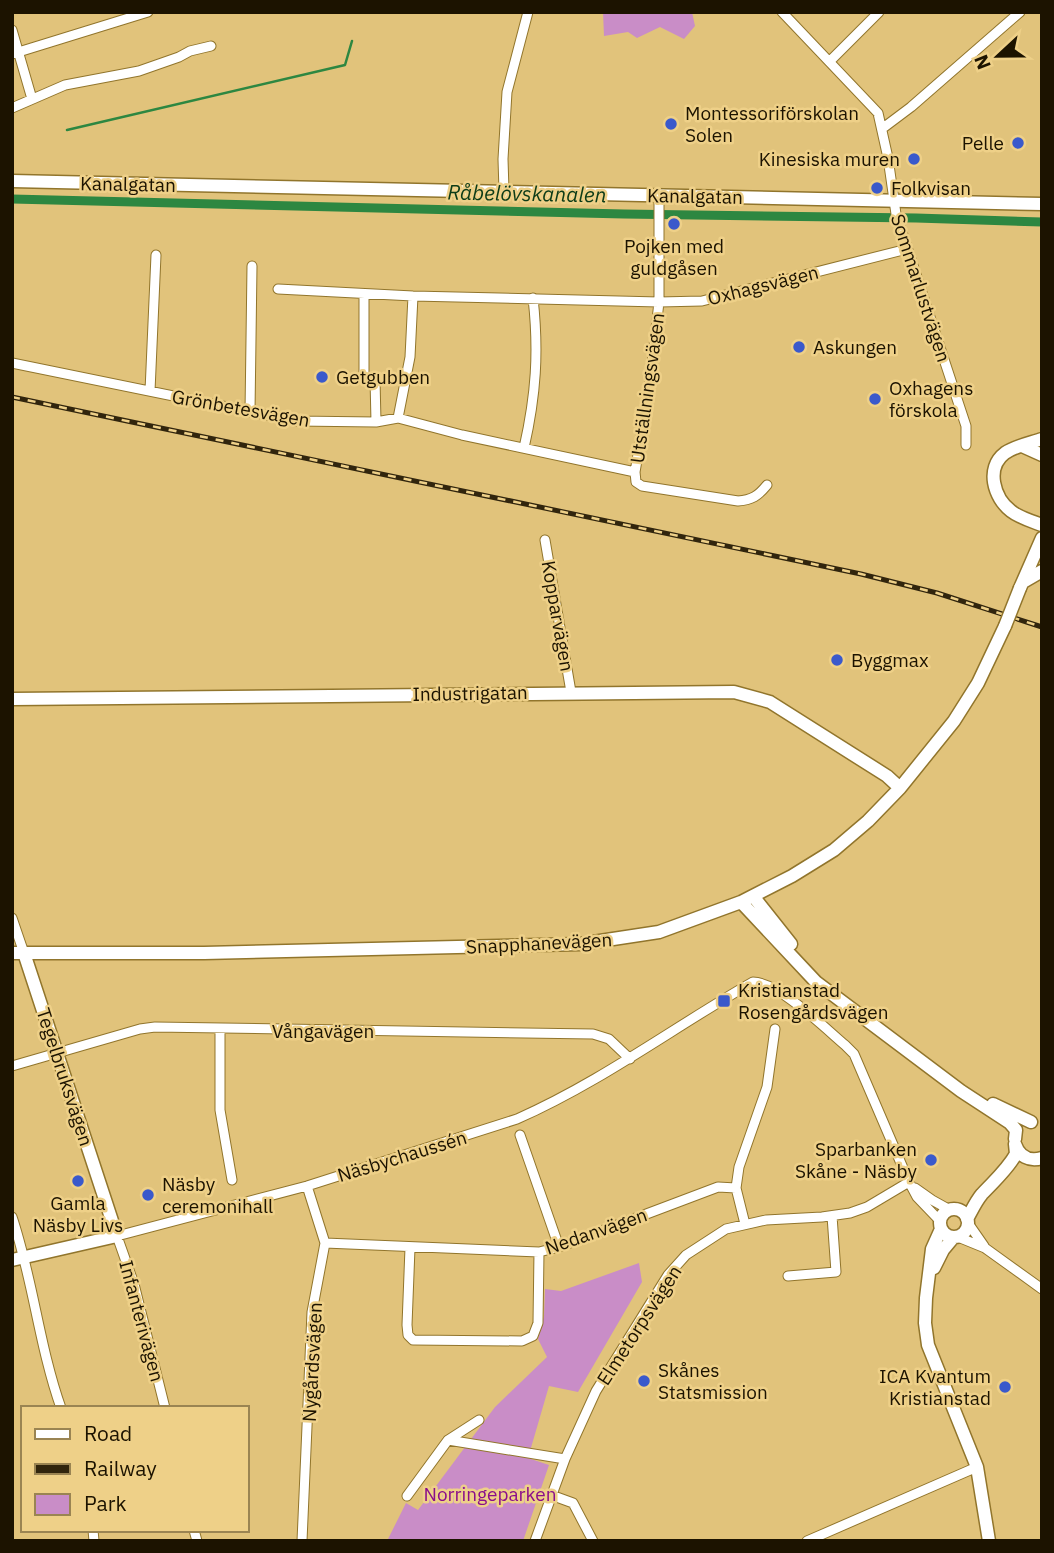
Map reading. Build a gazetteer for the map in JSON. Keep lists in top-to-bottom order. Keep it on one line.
{"streets":{"street":["Kanalgatan","Oxhagsvägen","Sommarlustvägen","Utställningsvägen","Grönbetesvägen","Kopparvägen","Industrigatan","Snapphanevägen","Vångavägen","Tegelbruksvägen","Näsbychaussén","Nedanvägen","Infanterivägen","Elmetorpsvägen","Nygårdsvägen"]},"crossings":[["Kanalgatan","Sommarlustvägen"],["Kanalgatan","Utställningsvägen"],["Oxhagsvägen","Sommarlustvägen"],["Oxhagsvägen","Utställningsvägen"],["Utställningsvägen","Grönbetesvägen"],["Kopparvägen","Industrigatan"],["Industrigatan","Snapphanevägen"],["Snapphanevägen","Tegelbruksvägen"],["Vångavägen","Tegelbruksvägen"],["Vångavägen","Näsbychaussén"],["Tegelbruksvägen","Näsbychaussén"],["Tegelbruksvägen","Infanterivägen"],["Näsbychaussén","Infanterivägen"],["Näsbychaussén","Elmetorpsvägen"],["Näsbychaussén","Nygårdsvägen"],["Nedanvägen","Nygårdsvägen"]],"water":["Råbelövskanalen"],"parks":["Norringeparken"],"places":{"other":["Montessoriförskolan Solen","Pelle","Kinesiska muren","Folkvisan","Pojken med guldgåsen","Askungen","Getgubben","Oxhagens förskola","Byggmax","Sparbanken Skåne - Näsby","Gamla Näsby Livs","Näsby ceremonihall","Skånes Statsmission","ICA Kvantum Kristianstad"],"transit":["Kristianstad Rosengårdsvägen"]},"legend":["Road","Railway","Park"],"north":"left"}
